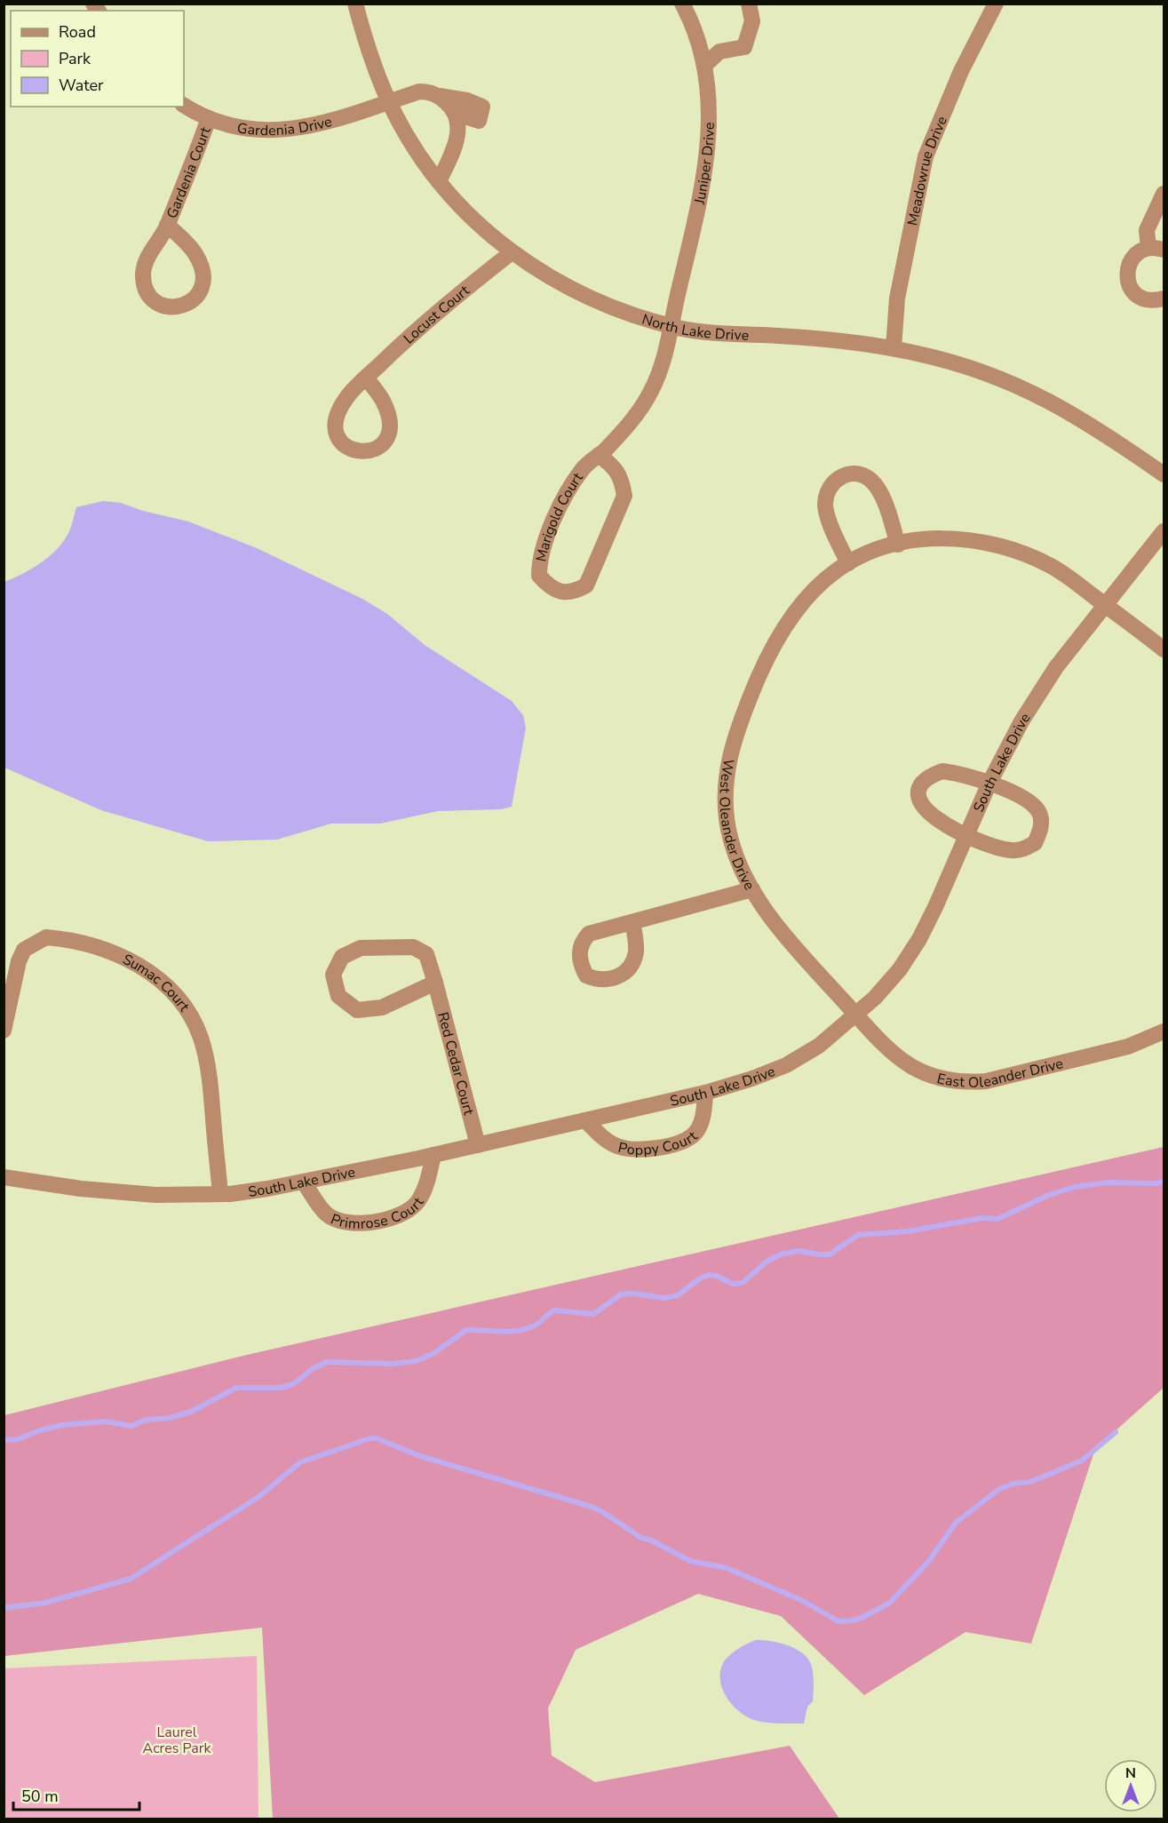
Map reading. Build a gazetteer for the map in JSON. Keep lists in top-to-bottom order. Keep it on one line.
{"streets":{"street":["Gardenia Drive","Juniper Drive","Meadowrue Drive","Gardenia Court","Locust Court","North Lake Drive","Marigold Court","South Lake Drive","West Oleander Drive","Sumac Court","Red Cedar Court","East Oleander Drive","Poppy Court","Primrose Court"]},"crossings":[["Gardenia Drive","Gardenia Court"],["Gardenia Drive","North Lake Drive"],["Juniper Drive","North Lake Drive"],["Juniper Drive","Marigold Court"],["Meadowrue Drive","North Lake Drive"],["Locust Court","North Lake Drive"],["North Lake Drive","Marigold Court"],["South Lake Drive","West Oleander Drive"],["South Lake Drive","Sumac Court"],["South Lake Drive","Red Cedar Court"],["South Lake Drive","East Oleander Drive"],["South Lake Drive","Poppy Court"],["South Lake Drive","Primrose Court"],["West Oleander Drive","East Oleander Drive"]],"parks":["Laurel Acres Park"],"legend":["Road","Park","Water"],"scale_bar":"50 m","north":"top"}
